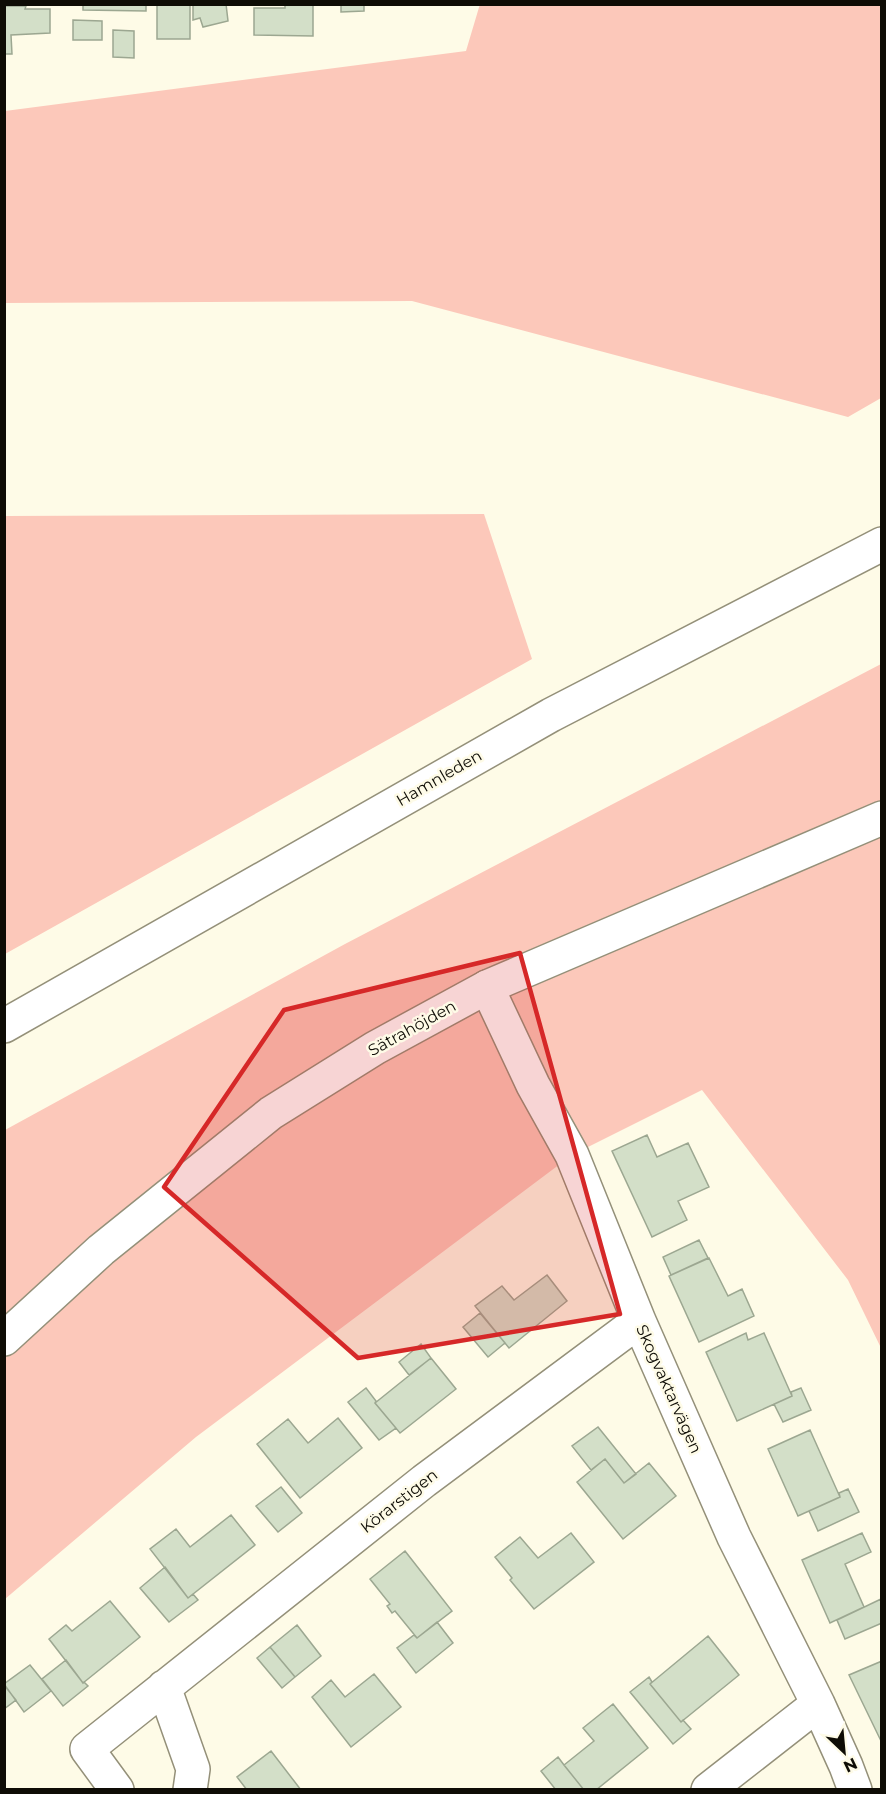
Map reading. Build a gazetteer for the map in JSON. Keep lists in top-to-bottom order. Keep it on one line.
{"streets":{"street":["Hamnleden","Sätrahöjden","Skogvaktarvägen","Körarstigen"]},"crossings":[["Sätrahöjden","Skogvaktarvägen"],["Skogvaktarvägen","Körarstigen"]],"north":"bottom right"}
